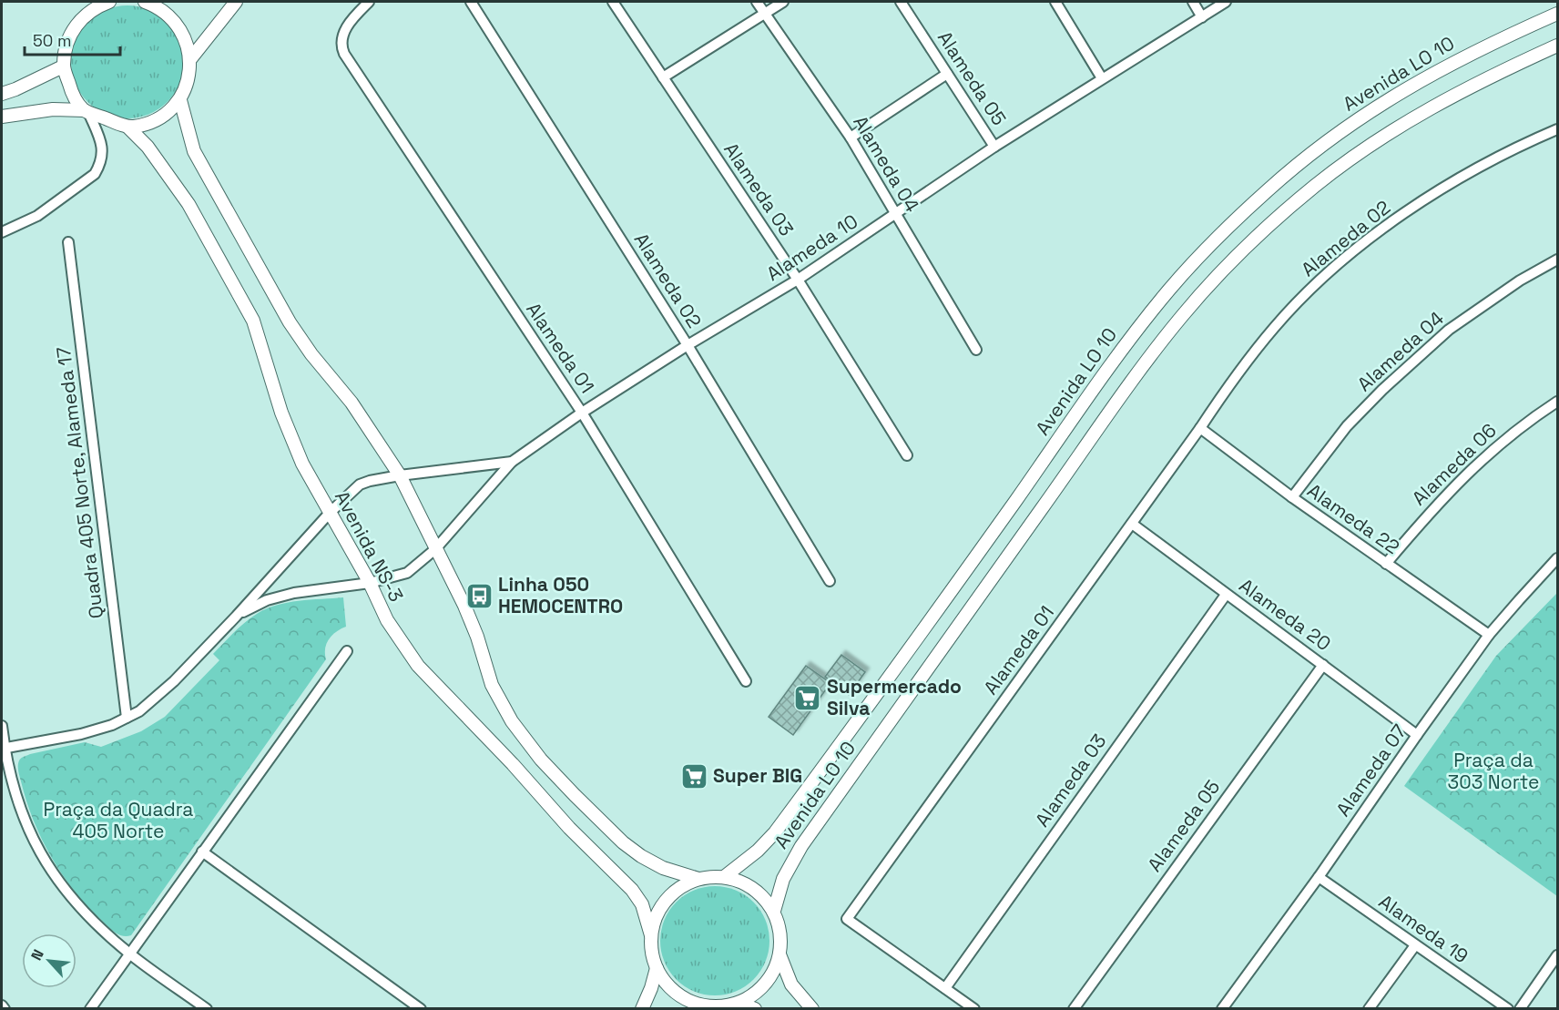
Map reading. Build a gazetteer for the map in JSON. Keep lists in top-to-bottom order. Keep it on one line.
{"streets":{"street":["Avenida LO 10","Alameda 05","Alameda 04","Alameda 03","Alameda 02","Alameda 10","Alameda 01","Alameda 06","Quadra 405 Norte, Alameda 17","Alameda 22","Avenida NS-3","Alameda 20","Alameda 07","Alameda 19"]},"crossings":[["Avenida LO 10","Avenida NS-3"],["Alameda 05","Alameda 10"],["Alameda 05","Alameda 20"],["Alameda 04","Alameda 10"],["Alameda 04","Alameda 22"],["Alameda 03","Alameda 10"],["Alameda 03","Alameda 01"],["Alameda 03","Alameda 20"],["Alameda 02","Alameda 10"],["Alameda 02","Alameda 01"],["Alameda 02","Alameda 22"],["Alameda 10","Alameda 01"],["Alameda 10","Quadra 405 Norte, Alameda 17"],["Alameda 10","Avenida NS-3"],["Alameda 01","Alameda 22"],["Alameda 01","Alameda 20"],["Alameda 06","Alameda 22"],["Alameda 22","Alameda 07"],["Alameda 20","Alameda 07"],["Alameda 07","Alameda 19"]],"parks":["Praça da 303 Norte","Praça da Quadra 405 Norte"],"places":{"bus stop":["Linha 050 HEMOCENTRO"],"supermarket":["Supermercado Silva","Super BIG"]},"scale_bar":"50 m","north":"top left"}
